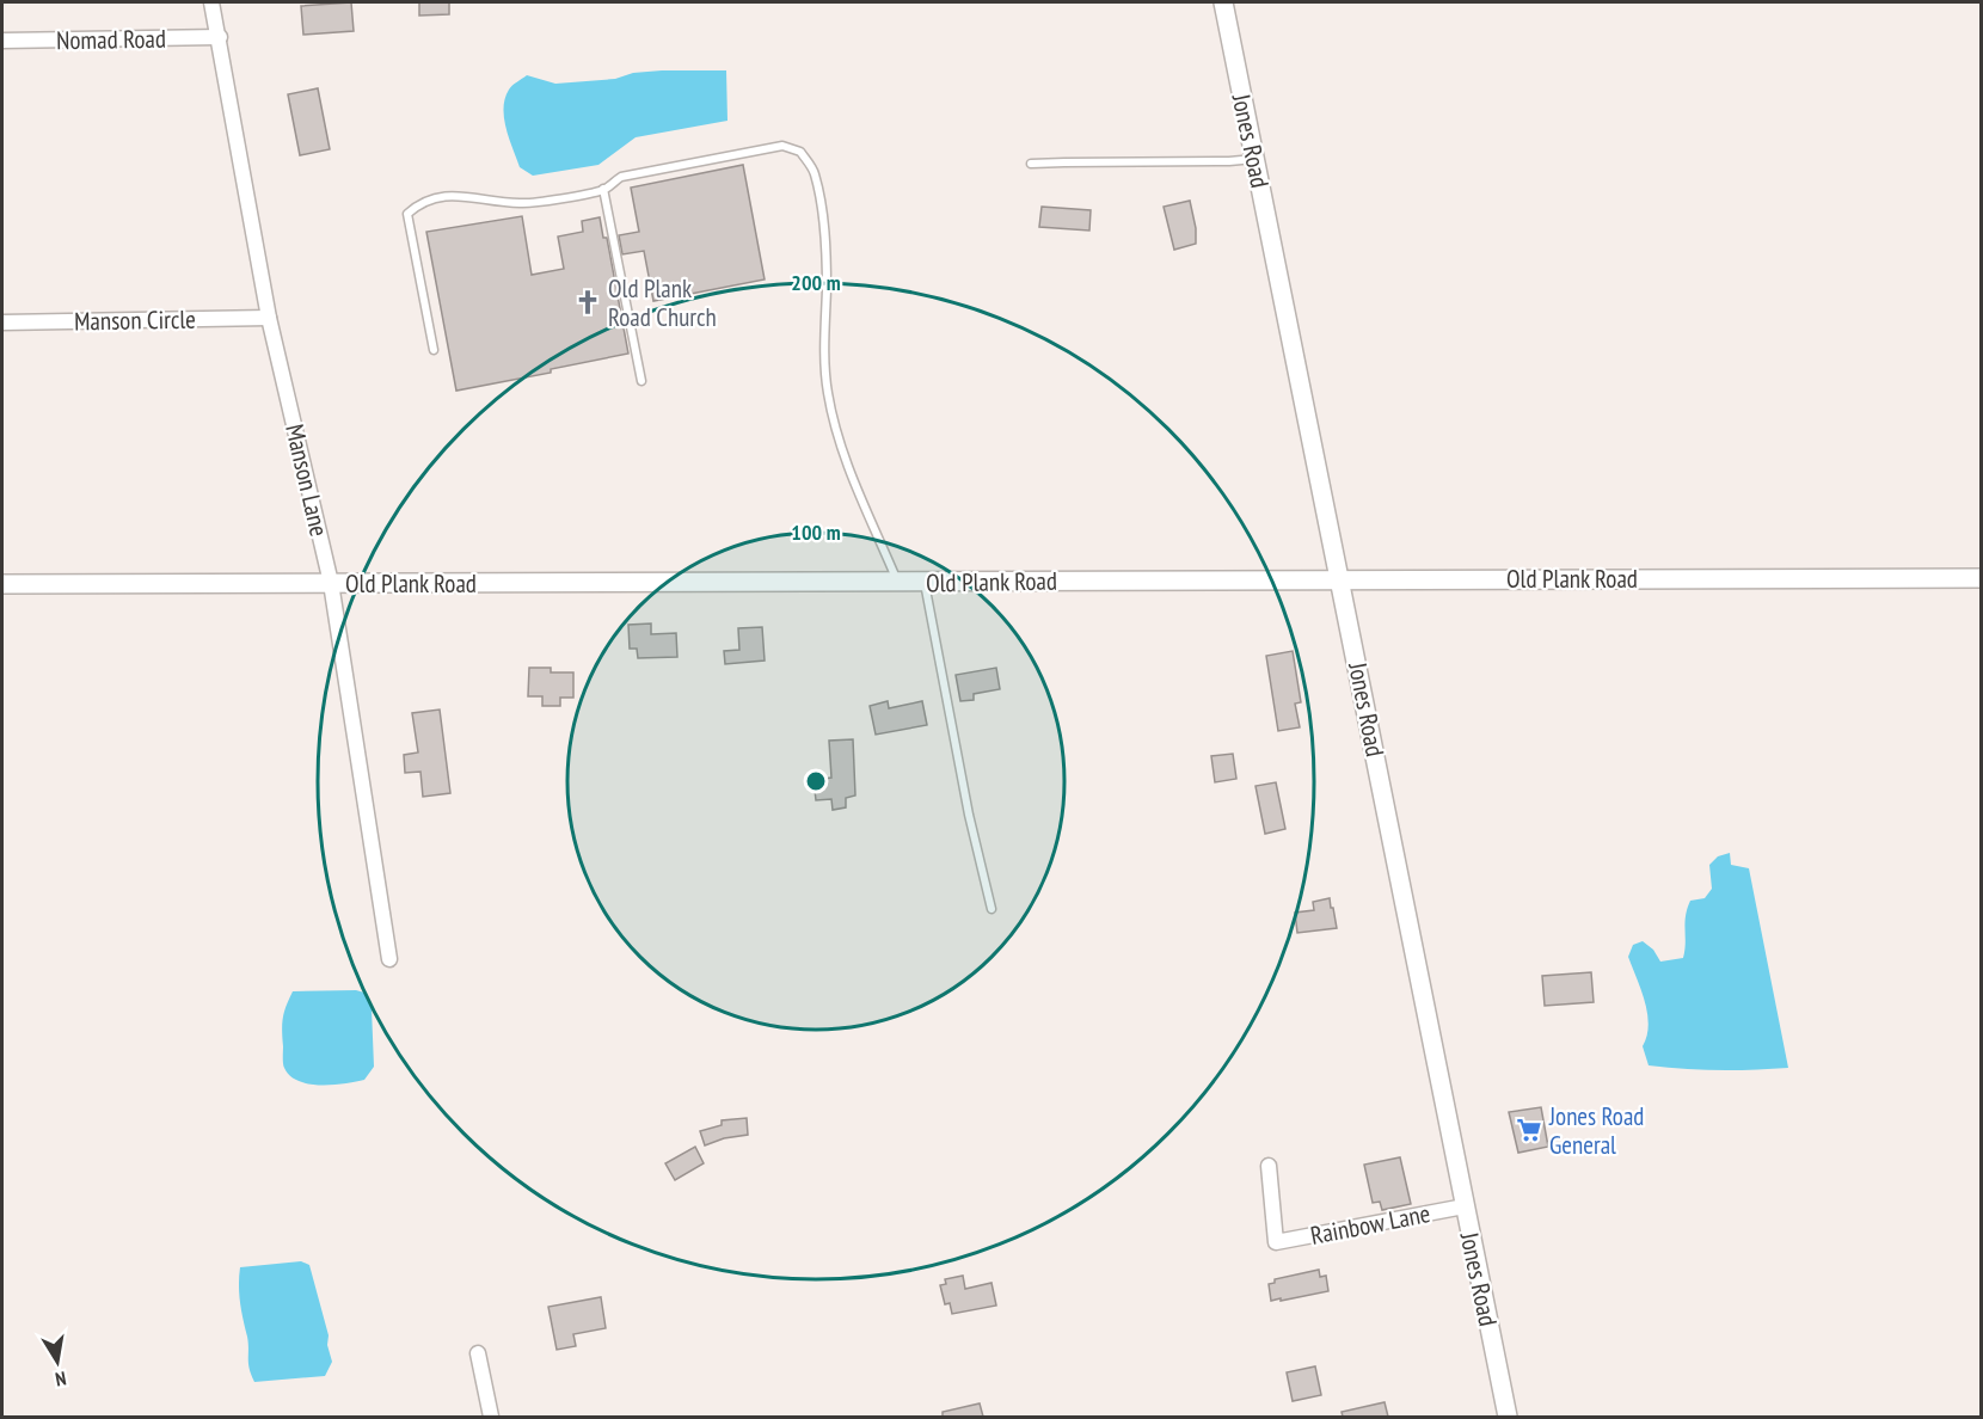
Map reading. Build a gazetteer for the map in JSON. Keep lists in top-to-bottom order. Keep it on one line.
{"streets":{"street":["Nomad Road","Jones Road","Manson Circle","Manson Lane","Old Plank Road","Rainbow Lane"]},"crossings":[["Nomad Road","Manson Lane"],["Jones Road","Old Plank Road"],["Jones Road","Rainbow Lane"],["Manson Circle","Manson Lane"],["Manson Lane","Old Plank Road"]],"places":{"church":["Old Plank Road Church"],"supermarket":["Jones Road General"]},"north":"bottom","rings":["200 m","100 m"]}
